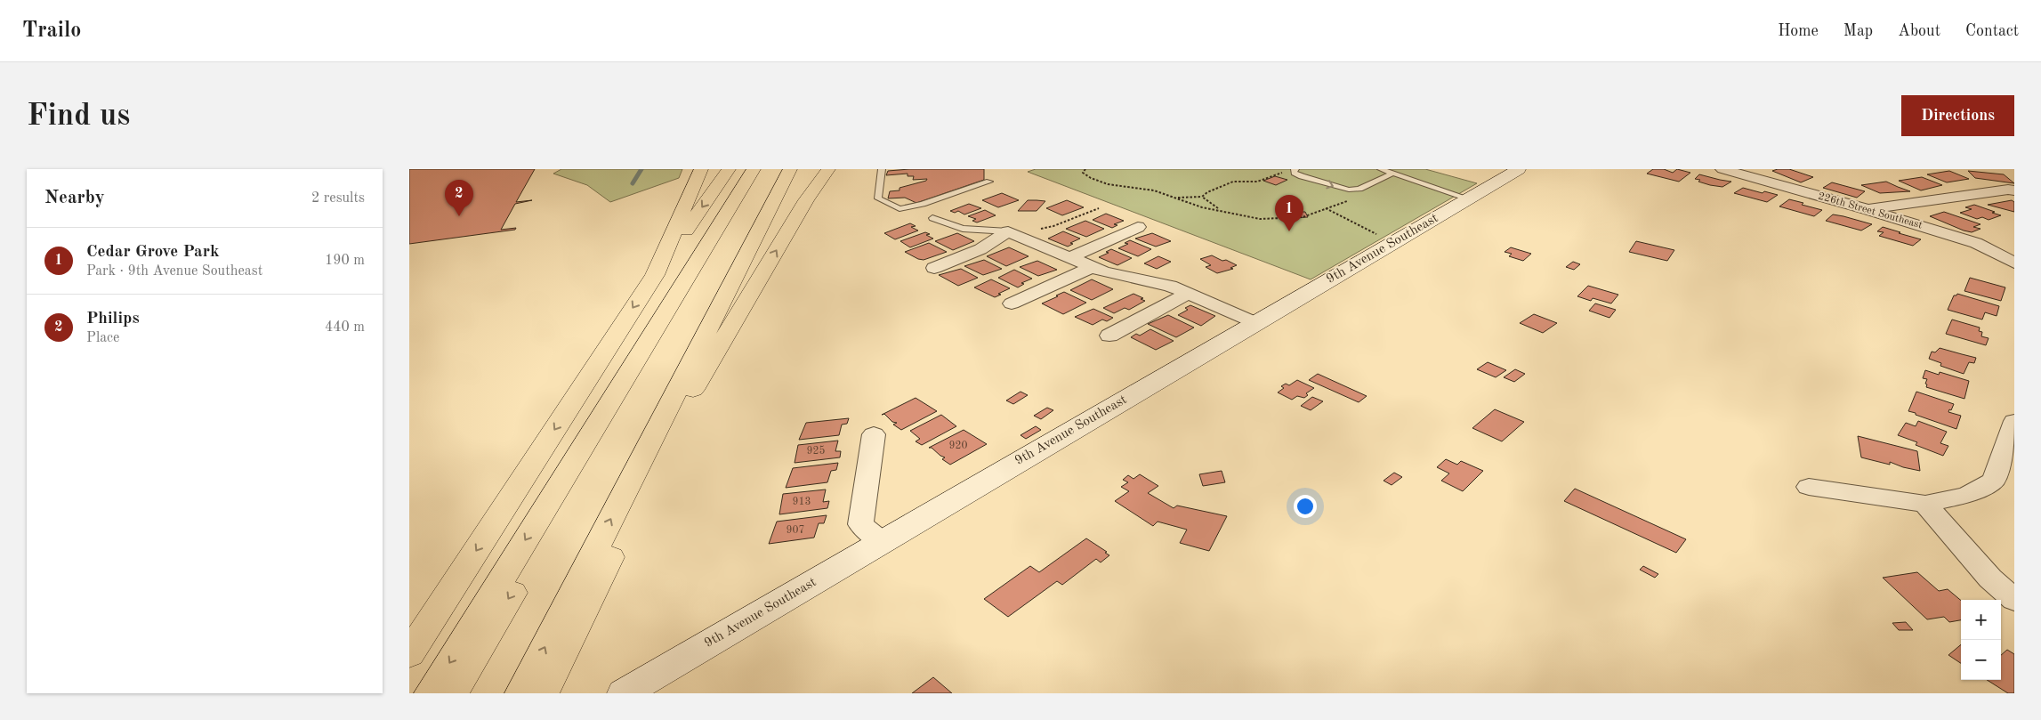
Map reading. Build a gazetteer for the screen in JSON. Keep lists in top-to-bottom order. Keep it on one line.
{"streets":{"main road":["9th Avenue Southeast"],"street":["226th Street Southeast"]},"house_numbers":["920","925","913","907"],"page":{"header":"Trailo","nav":["Home","Map","About","Contact"],"buttons":"Directions","title":"Find us","heading":["Nearby","2 results"],"pins":["2","1"],"list":[{"mark":"1","name":"Cedar Grove Park","note":"Park · 9th Avenue Southeast","value":"190 m"},{"mark":"2","name":"Philips","note":"Place","value":"440 m"}],"map_buttons":["+","−"]}}
